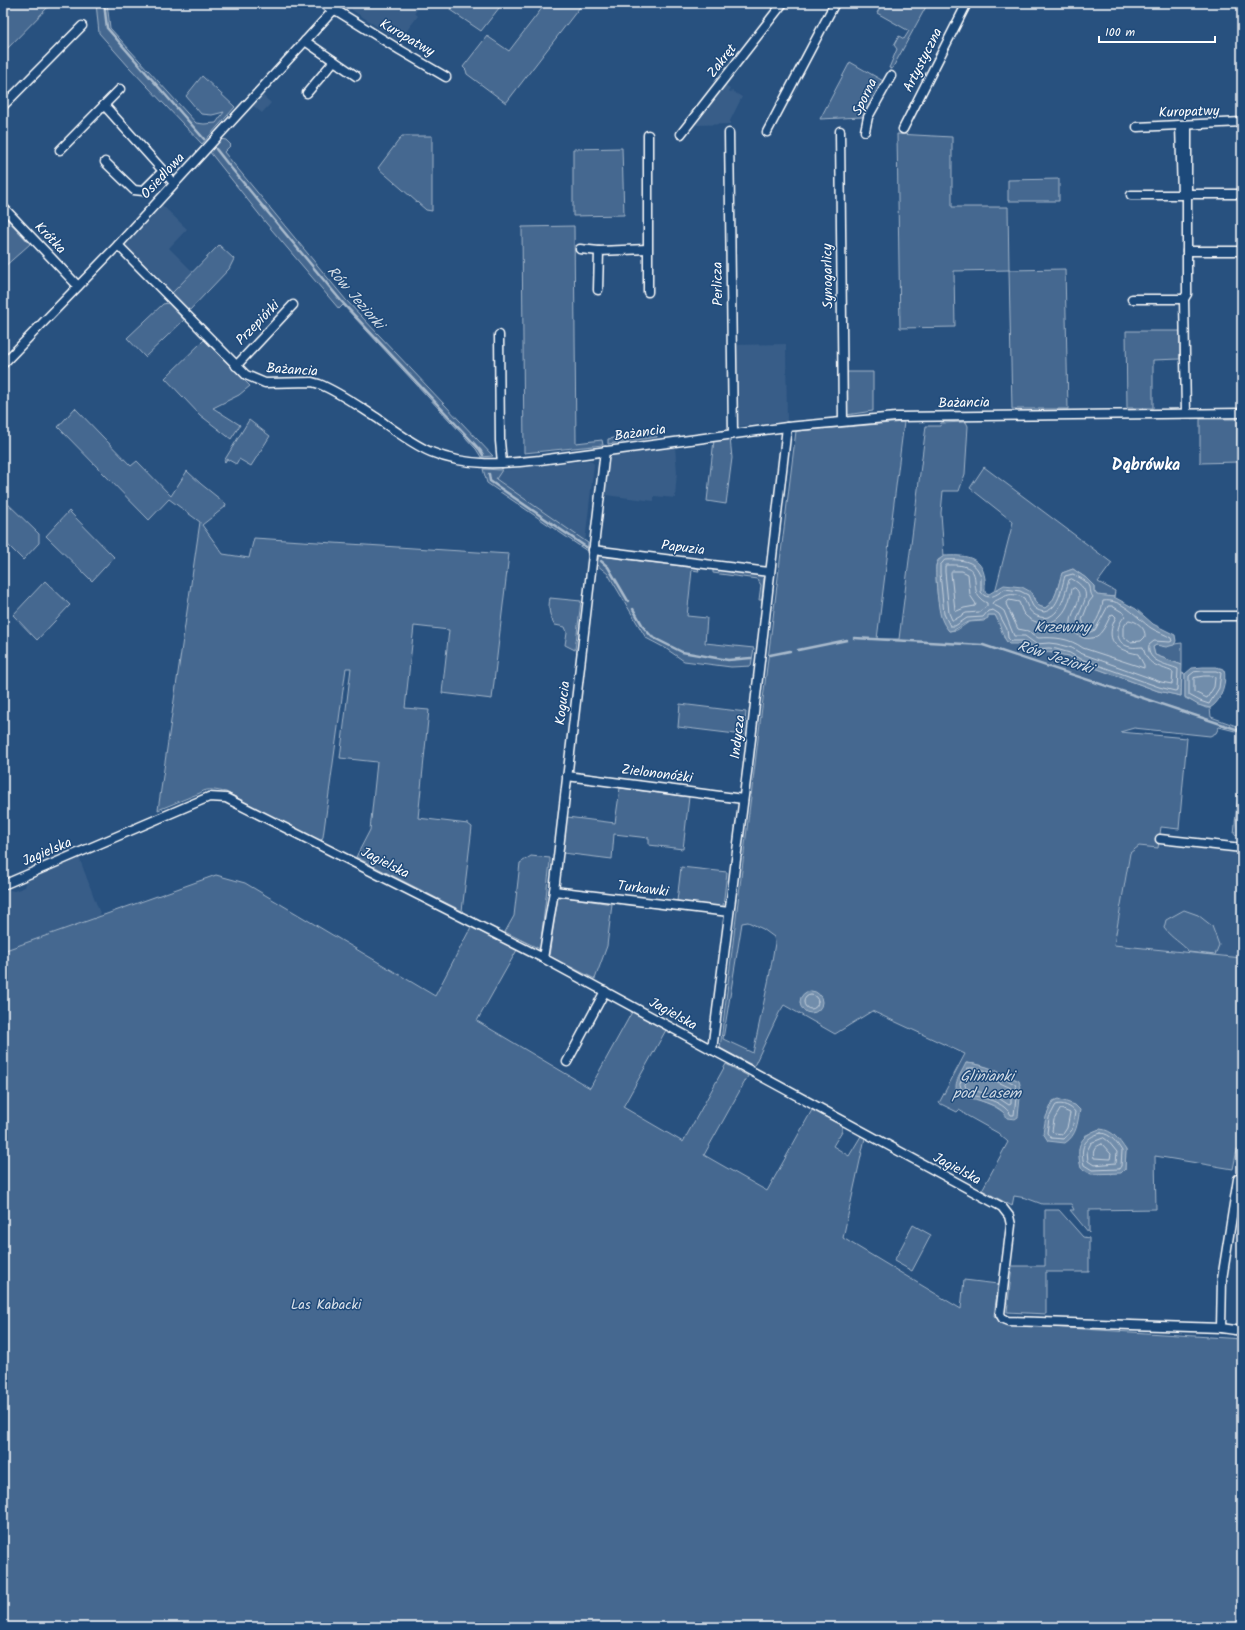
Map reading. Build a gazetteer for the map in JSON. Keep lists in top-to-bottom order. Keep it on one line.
{"streets":{"street":["Kuropatwy","Artystyczna","Zakręt","Sporna","Osiedlowa","Krótka","Synogarlicy","Perlicza","Przepiórki","Bażancia","Papuzia","Kogucia","Indycza","Zielononóżki","Jagielska","Turkawki"]},"crossings":[["Kuropatwy","Osiedlowa"],["Osiedlowa","Krótka"],["Osiedlowa","Bażancia"],["Synogarlicy","Bażancia"],["Perlicza","Bażancia"],["Przepiórki","Bażancia"],["Bażancia","Kogucia"],["Bażancia","Indycza"],["Papuzia","Kogucia"],["Papuzia","Indycza"],["Kogucia","Zielononóżki"],["Kogucia","Jagielska"],["Kogucia","Turkawki"],["Indycza","Zielononóżki"],["Indycza","Jagielska"],["Indycza","Turkawki"]],"districts":["Dąbrówka"],"water":["Rów Jeziorki","Krzewiny","Glinianki pod Lasem"],"parks":["Las Kabacki"],"scale_bar":"100 m"}
